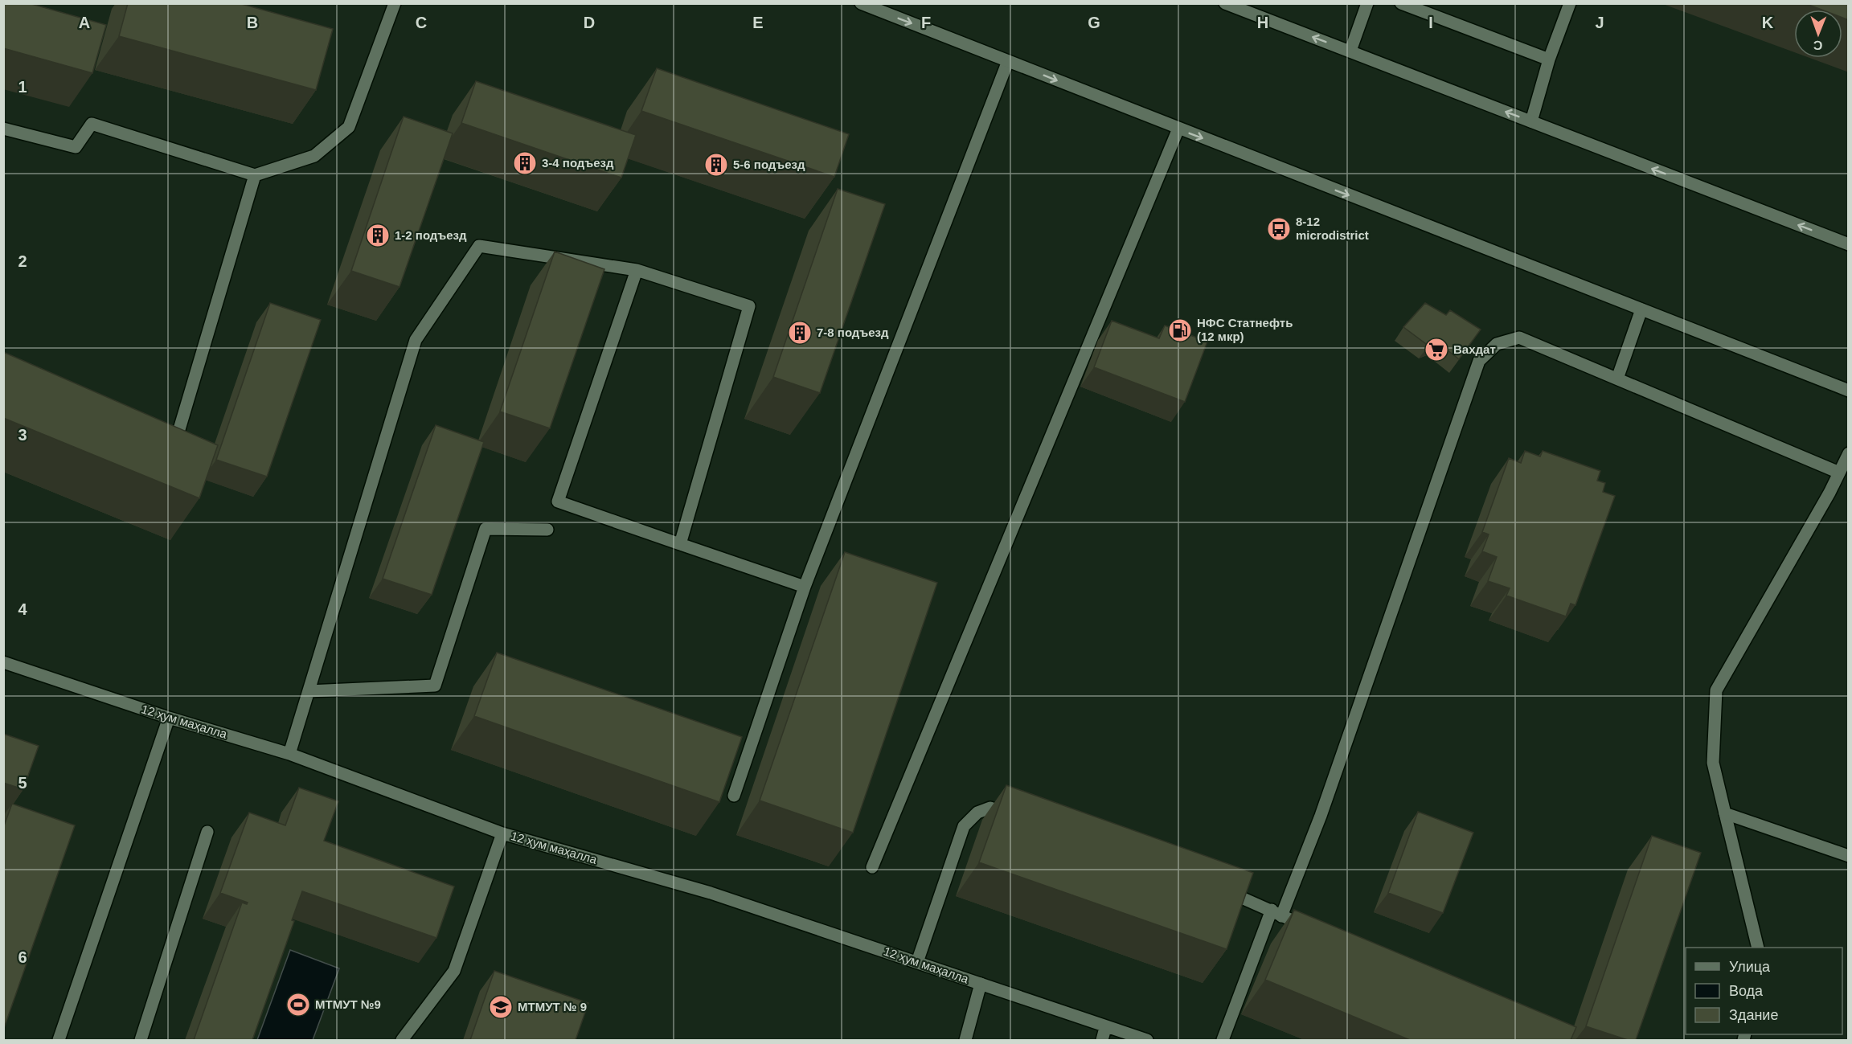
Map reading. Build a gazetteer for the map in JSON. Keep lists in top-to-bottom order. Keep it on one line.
{"streets":{"street":["12 ҳум маҳалла"]},"places":{"building":["3-4 подъезд","5-6 подъезд","1-2 подъезд","7-8 подъезд"],"bus stop":["8-12 microdistrict"],"fuel station":["НФС Статнефть (12 мкр)"],"supermarket":["Вахдат"],"sports":["МТМУТ №9"],"school or university":["МТМУТ № 9"]},"legend":["Улица","Вода","Здание"],"north":"bottom","grid":{"columns":["A","B","C","D","E","F","G","H","I","J","K"],"rows":["1","2","3","4","5","6"]}}
